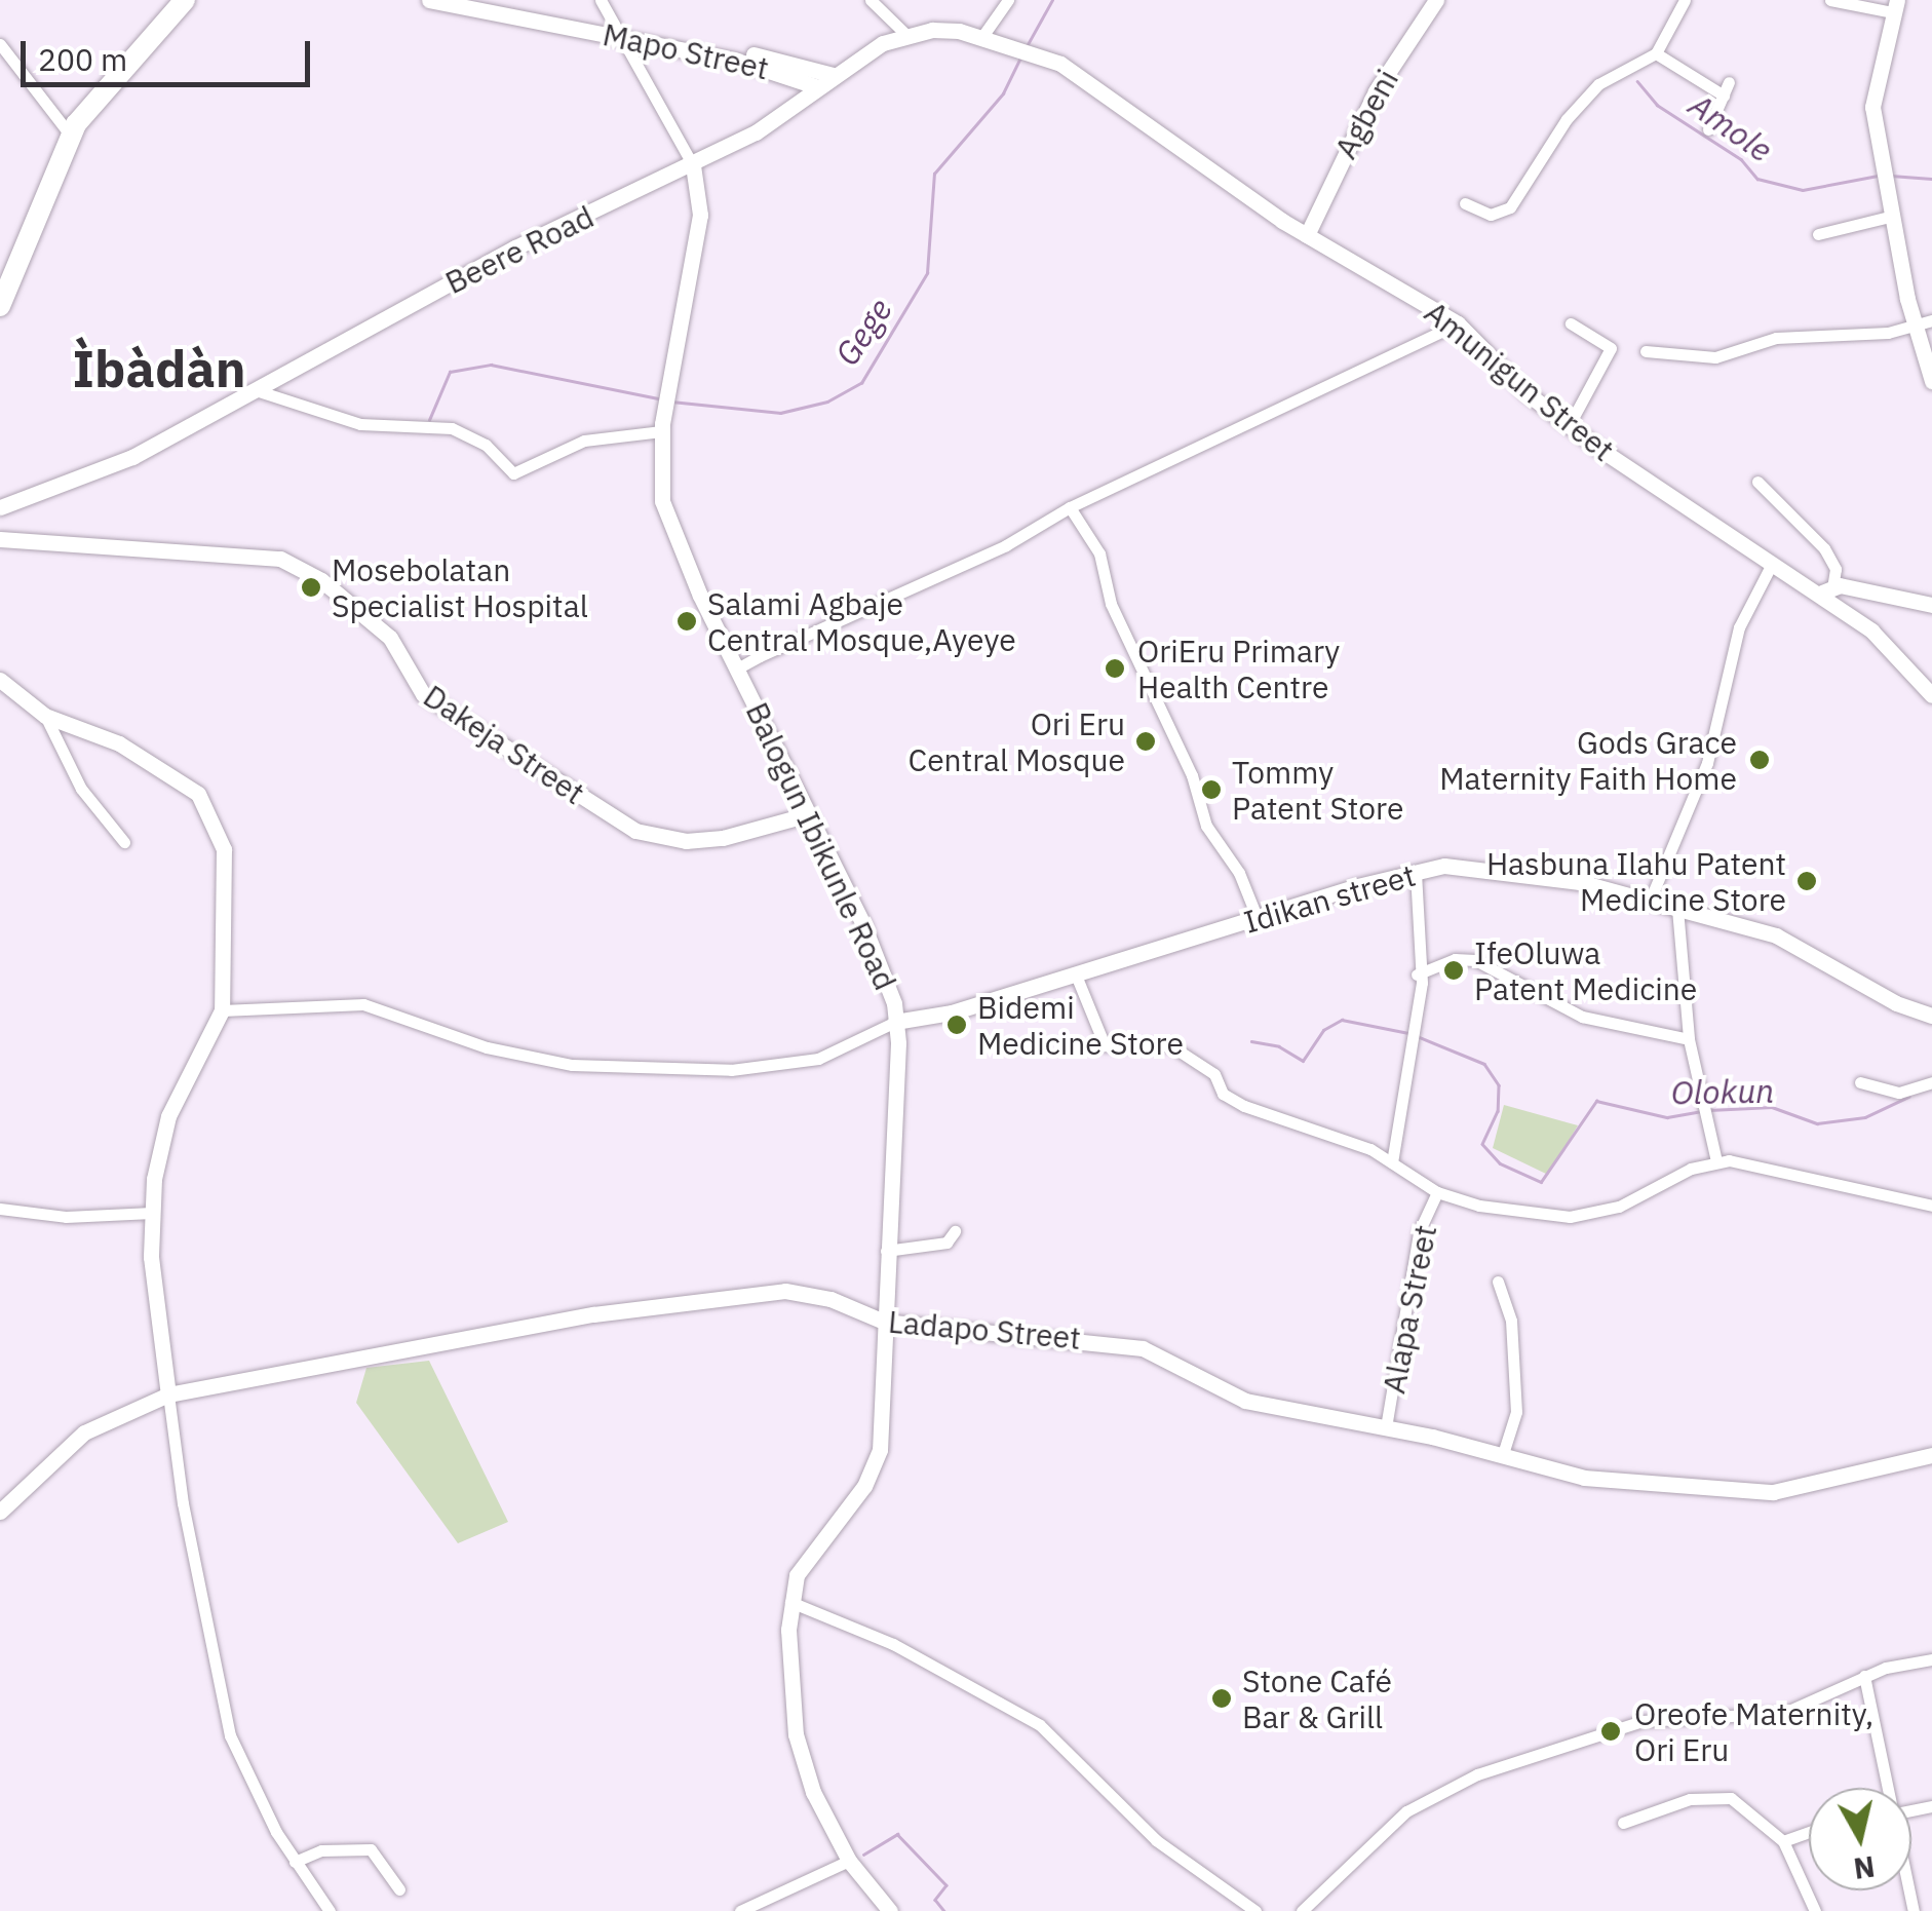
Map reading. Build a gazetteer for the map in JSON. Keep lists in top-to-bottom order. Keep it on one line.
{"streets":{"main road":["Mapo Street","Agbeni","Beere Road","Amunigun Street","Dakeja Street","Balogun Ibikunle Road","Idikan street","Ladapo Street"],"street":["Alapa Street"]},"crossings":[["Mapo Street","Beere Road"],["Agbeni","Amunigun Street"],["Beere Road","Amunigun Street"],["Beere Road","Balogun Ibikunle Road"],["Dakeja Street","Balogun Ibikunle Road"],["Balogun Ibikunle Road","Idikan street"],["Balogun Ibikunle Road","Ladapo Street"],["Alapa Street","Ladapo Street"]],"districts":["Ìbàdàn"],"water":["Amole","Gege","Olokun"],"places":["Mosebolatan Specialist Hospital","Salami Agbaje Central Mosque,Ayeye","OriEru Primary Health Centre","Ori Eru Central Mosque","Gods Grace Maternity Faith Home","Tommy Patent Store","Hasbuna Ilahu Patent Medicine Store","IfeOluwa Patent Medicine","Bidemi Medicine Store","Stone Café Bar & Grill","Oreofe Maternity, Ori Eru"],"scale_bar":"200 m","north":"bottom"}
